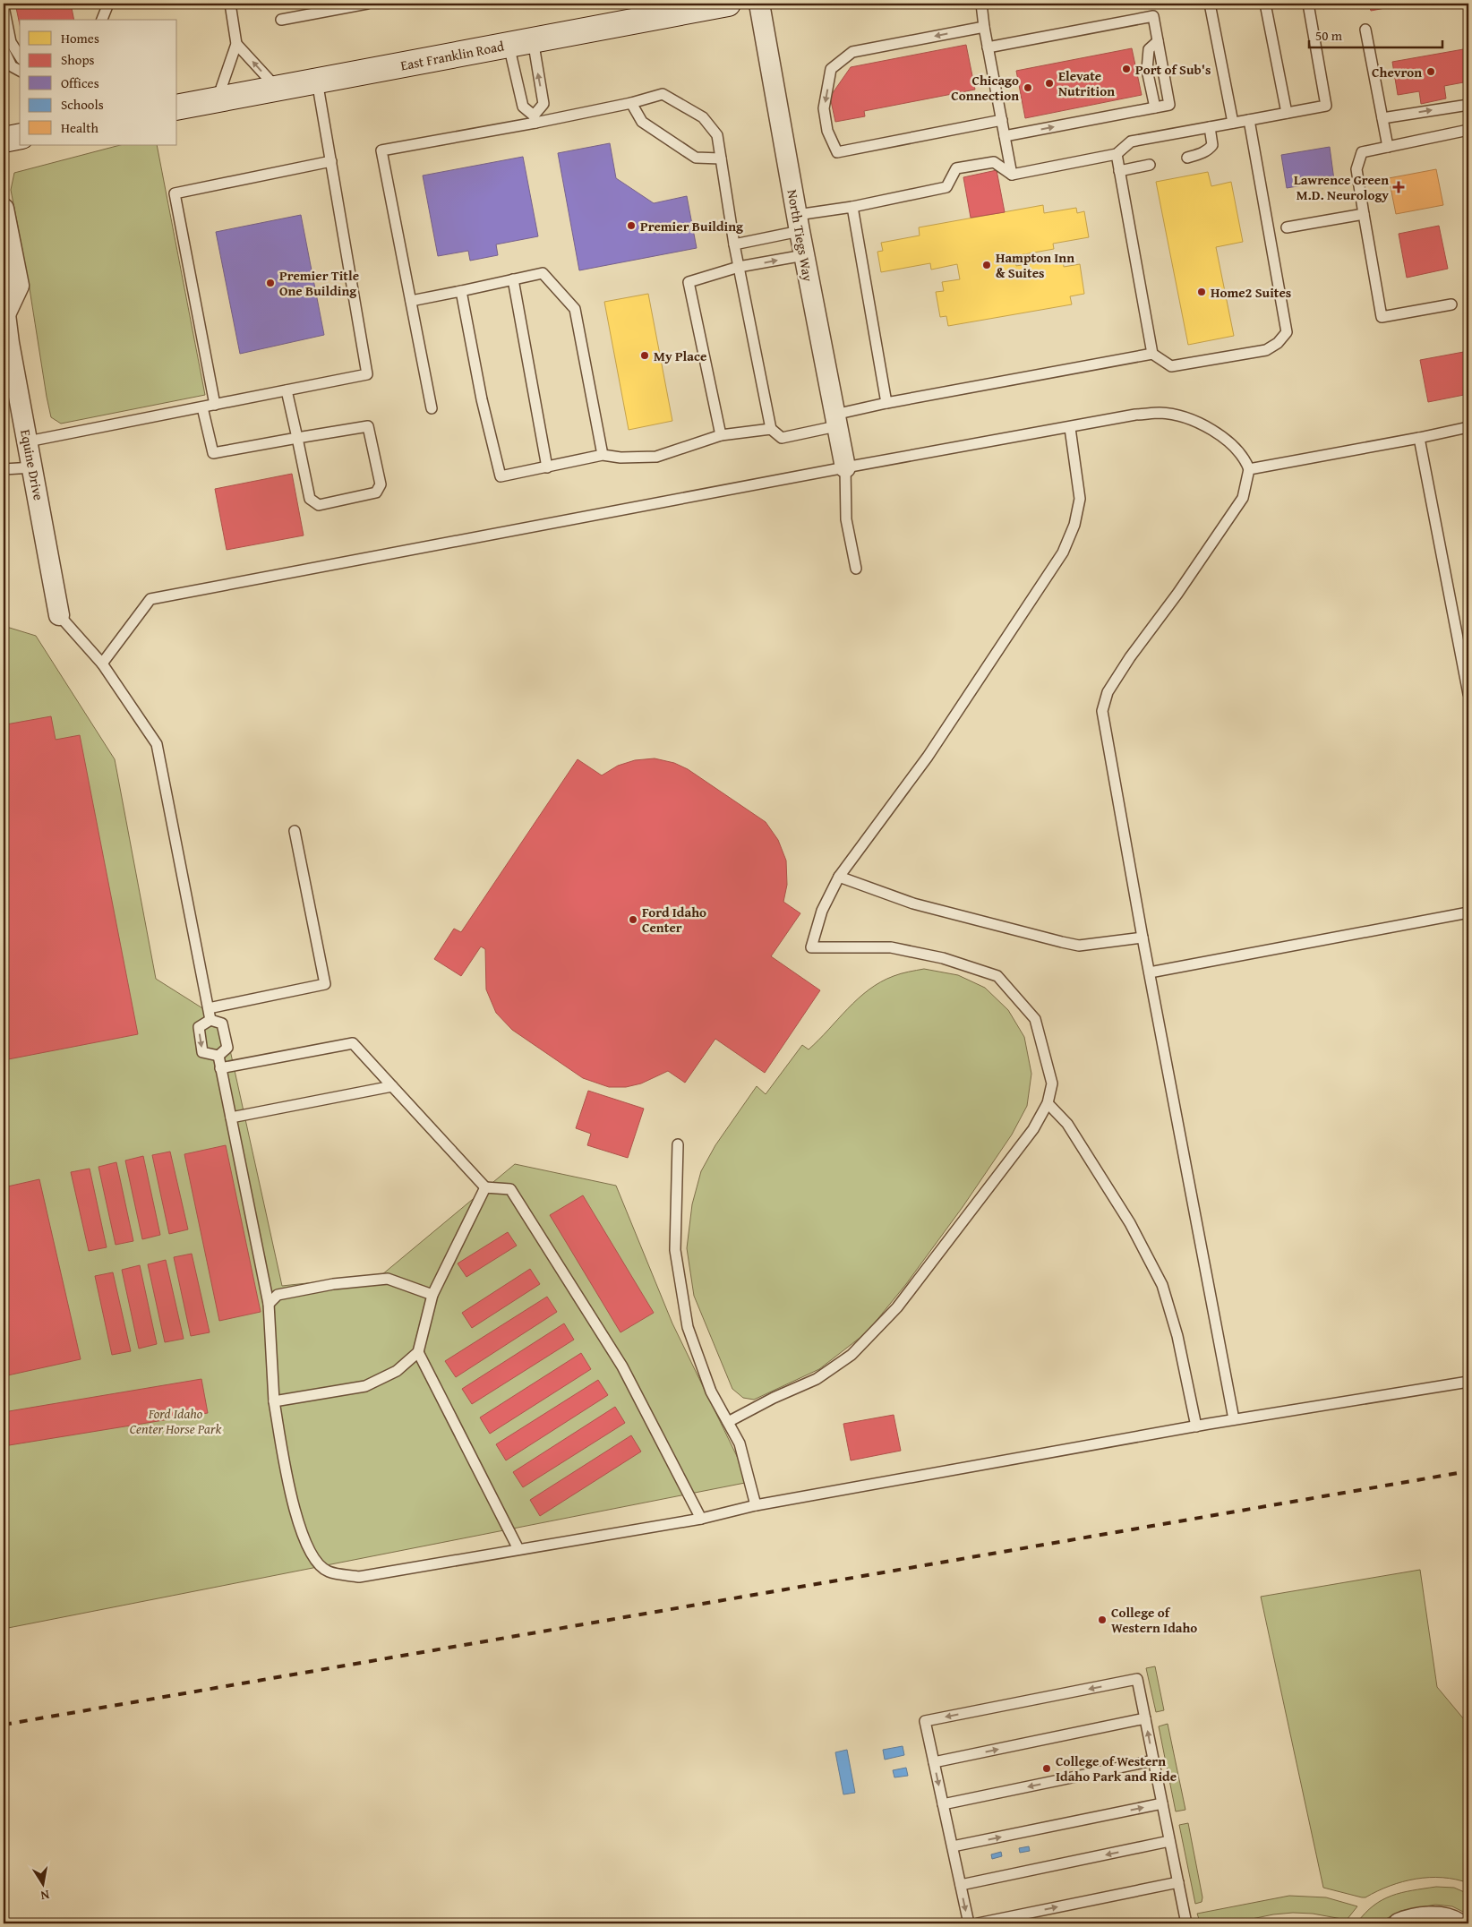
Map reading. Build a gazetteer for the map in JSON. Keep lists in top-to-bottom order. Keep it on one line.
{"streets":{"main road":["East Franklin Road"],"street":["North Tiegs Way","Equine Drive"]},"parks":["Ford Idaho Center Horse Park"],"places":{"other":["Port of Sub's","Chevron","Elevate Nutrition","Chicago Connection","Premier Building","Hampton Inn & Suites","Premier Title One Building","Home2 Suites","My Place","Ford Idaho Center","College of Western Idaho","College of Western Idaho Park and Ride"],"health":["Lawrence Green M.D. Neurology"]},"legend":["Homes","Shops","Offices","Schools","Health"],"scale_bar":"50 m","north":"bottom"}
